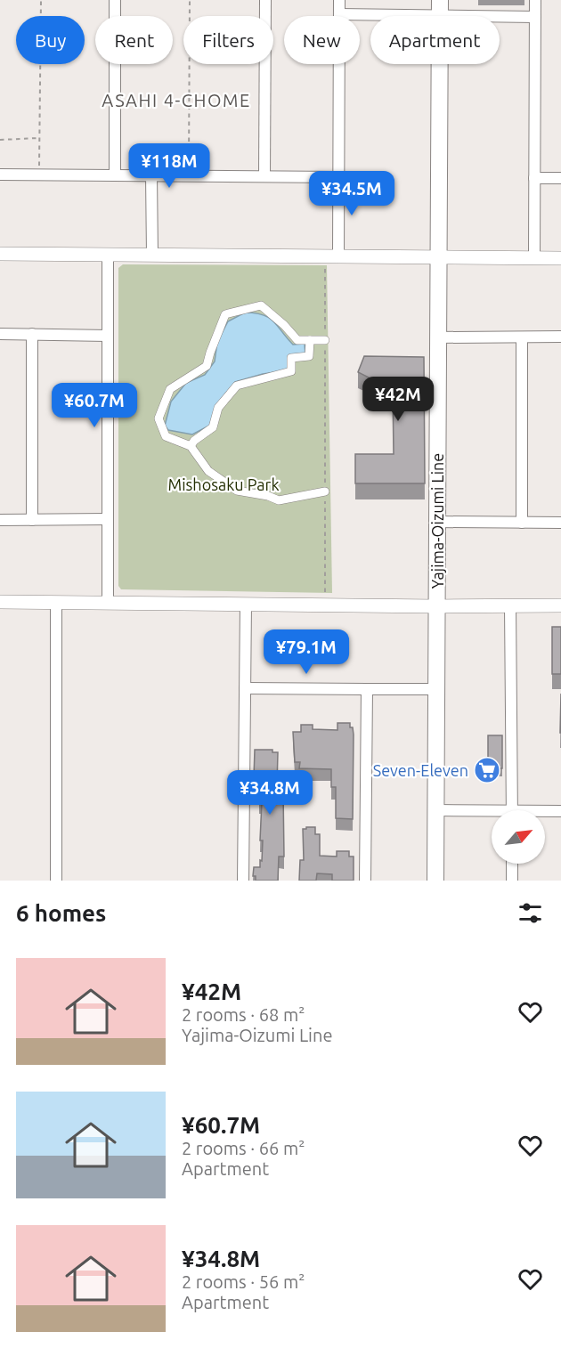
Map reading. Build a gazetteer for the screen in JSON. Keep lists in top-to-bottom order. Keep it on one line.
{"streets":{"main road":["Yajima-Oizumi Line"]},"districts":["ASAHI 4-CHOME"],"parks":["Mishosaku Park"],"places":{"supermarket":["Seven-Eleven"]},"north":"top right","page":{"chip":["Buy","Rent","Filters","New","Apartment"],"price":["¥118M","¥34.5M","¥42M","¥60.7M","¥79.1M","¥34.8M"],"heading":"6 homes","list":[{"name":"¥42M","note":"2 rooms · 68 m² · Yajima-Oizumi Line"},{"name":"¥60.7M","note":"2 rooms · 66 m² · Apartment"},{"name":"¥34.8M","note":"2 rooms · 56 m² · Apartment"}]}}
